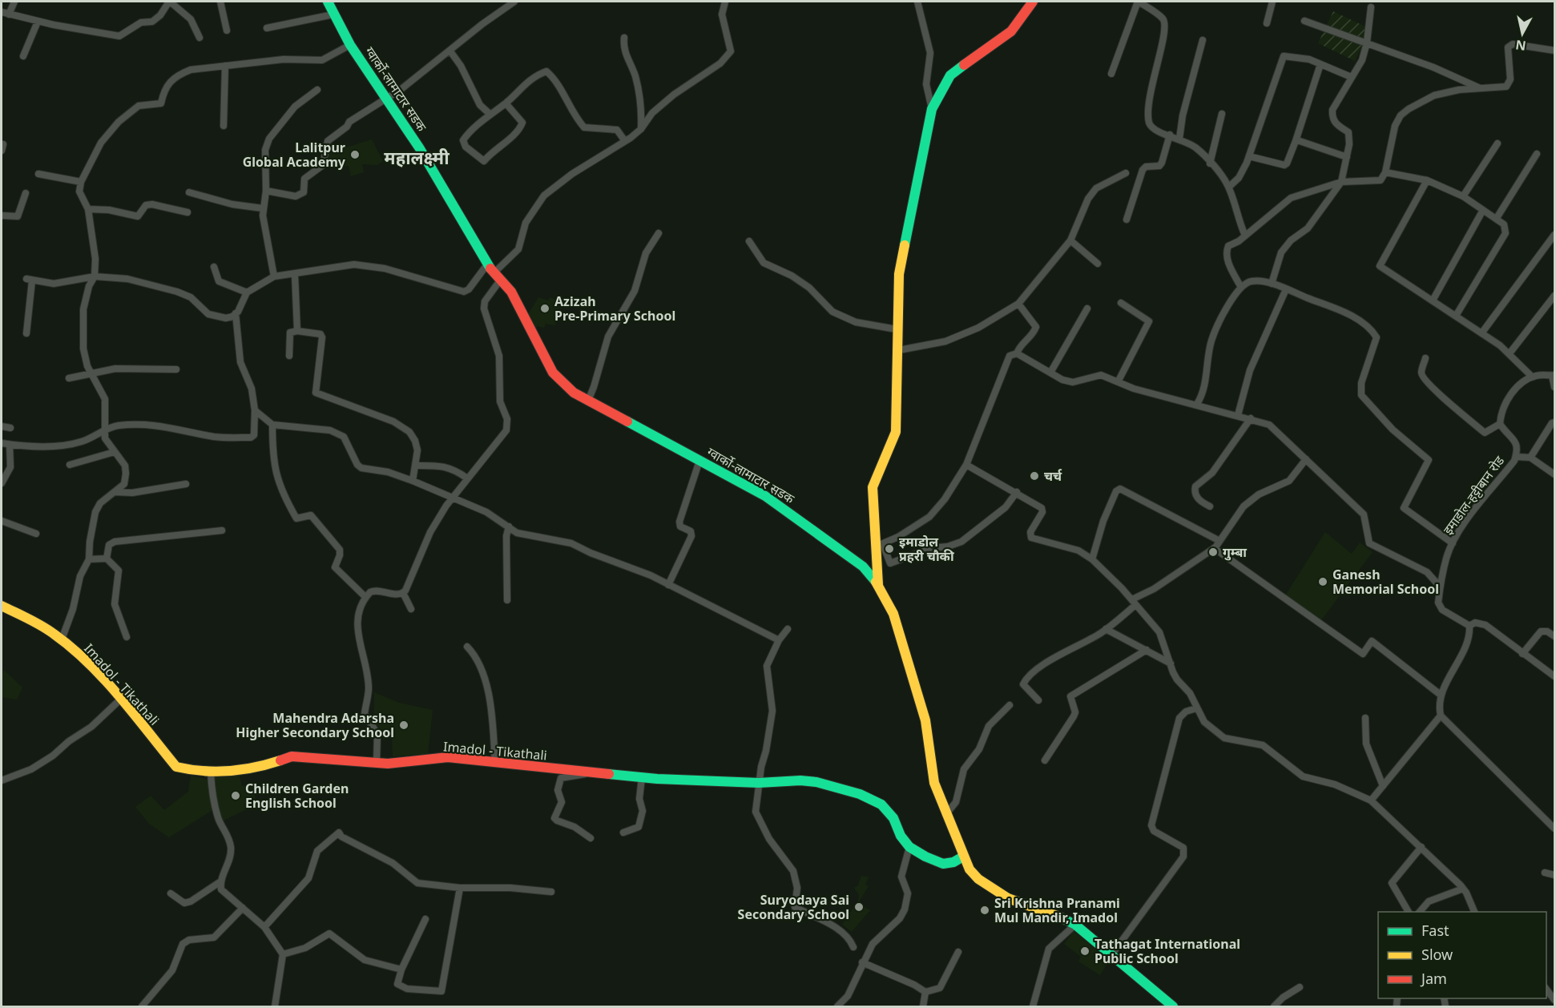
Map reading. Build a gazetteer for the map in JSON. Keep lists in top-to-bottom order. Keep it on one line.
{"streets":{"street":["ग्वार्को-लामाटार सडक","इमाडोल-हट्टीबान रोड","Imadol - Tikathali"]},"crossings":[["ग्वार्को-लामाटार सडक","Imadol - Tikathali"]],"districts":["महालक्ष्मी"],"places":["Lalitpur Global Academy","Azizah Pre-Primary School","चर्च","इमाडोल प्रहरी चौकी","गुम्बा","Ganesh Memorial School","Mahendra Adarsha Higher Secondary School","Children Garden English School","Suryodaya Sai Secondary School","Sri Krishna Pranami Mul Mandir, Imadol","Tathagat International Public School"],"legend":["Fast","Slow","Jam"],"north":"bottom"}
